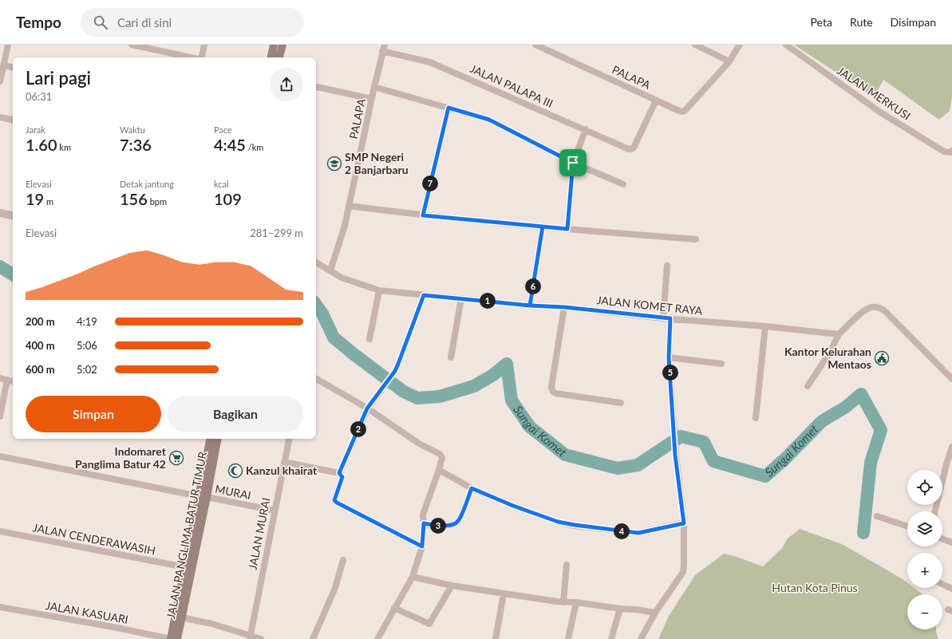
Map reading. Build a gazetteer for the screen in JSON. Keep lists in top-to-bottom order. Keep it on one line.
{"streets":{"main road":["JALAN PANGLIMA BATUR TIMUR"],"street":["PALAPA","JALAN PALAPA III","JALAN MERKUSI","JALAN KOMET RAYA","MURAI","JALAN MURAI","JALAN CENDERAWASIH","JALAN KASUARI"]},"crossings":[["PALAPA","JALAN PALAPA III"],["PALAPA","JALAN KOMET RAYA"],["MURAI","JALAN MURAI"],["MURAI","JALAN PANGLIMA BATUR TIMUR"],["JALAN PANGLIMA BATUR TIMUR","JALAN CENDERAWASIH"],["JALAN PANGLIMA BATUR TIMUR","JALAN KASUARI"]],"water":["Sungai Komet"],"parks":["Hutan Kota Pinus"],"places":{"school or university":["SMP Negeri 2 Banjarbaru"],"public building":["Kantor Kelurahan Mentaos"],"supermarket":["Indomaret Panglima Batur 42"],"mosque":["Kanzul khairat"]},"page":{"header":"Tempo","search":"Cari di sini","nav":["Peta","Rute","Disimpan"],"heading":["Lari pagi","06:31"],"stats":[["Jarak","1.60 km"],["Waktu","7:36"],["Pace","4:45 /km"],["Elevasi","19 m"],["Detak jantung","156 bpm"],["kcal","109"]],"pins":["7","6","1","5","2","3","4"],"chart":["Elevasi","281–299 m"],"list":[{"name":"200 m","note":"4:19"},{"name":"400 m","note":"5:06"},{"name":"600 m","note":"5:02"}],"buttons":["Simpan","Bagikan"],"map_buttons":["+","−"]}}
